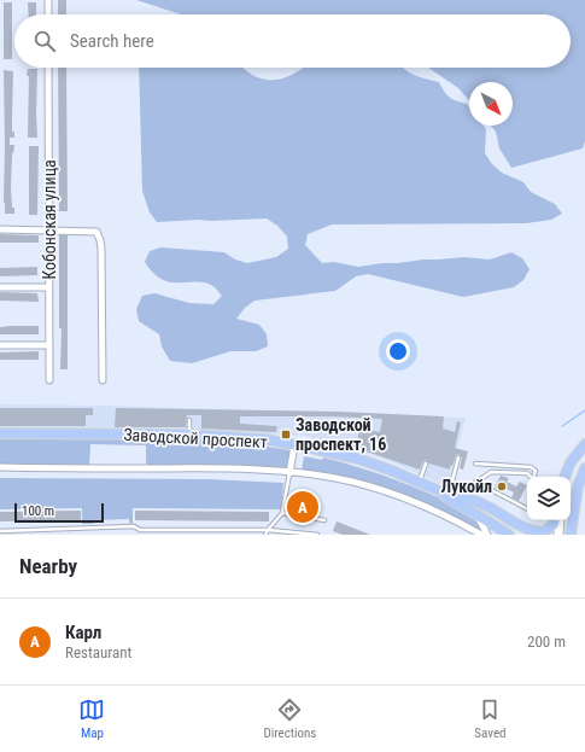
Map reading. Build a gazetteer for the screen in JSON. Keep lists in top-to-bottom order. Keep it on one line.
{"streets":{"main road":["Заводской проспект"],"street":["Кобонская улица"]},"places":{"transit":["Заводской проспект, 16"],"other":["Лукойл"]},"scale_bar":"100 m","north":"bottom right","page":{"search":"Search here","pins":"A","scale":"100 m","heading":"Nearby","list":[{"mark":"A","name":"Карл","note":"Restaurant","value":"200 m"}],"nav":["Map","Directions","Saved"]}}
